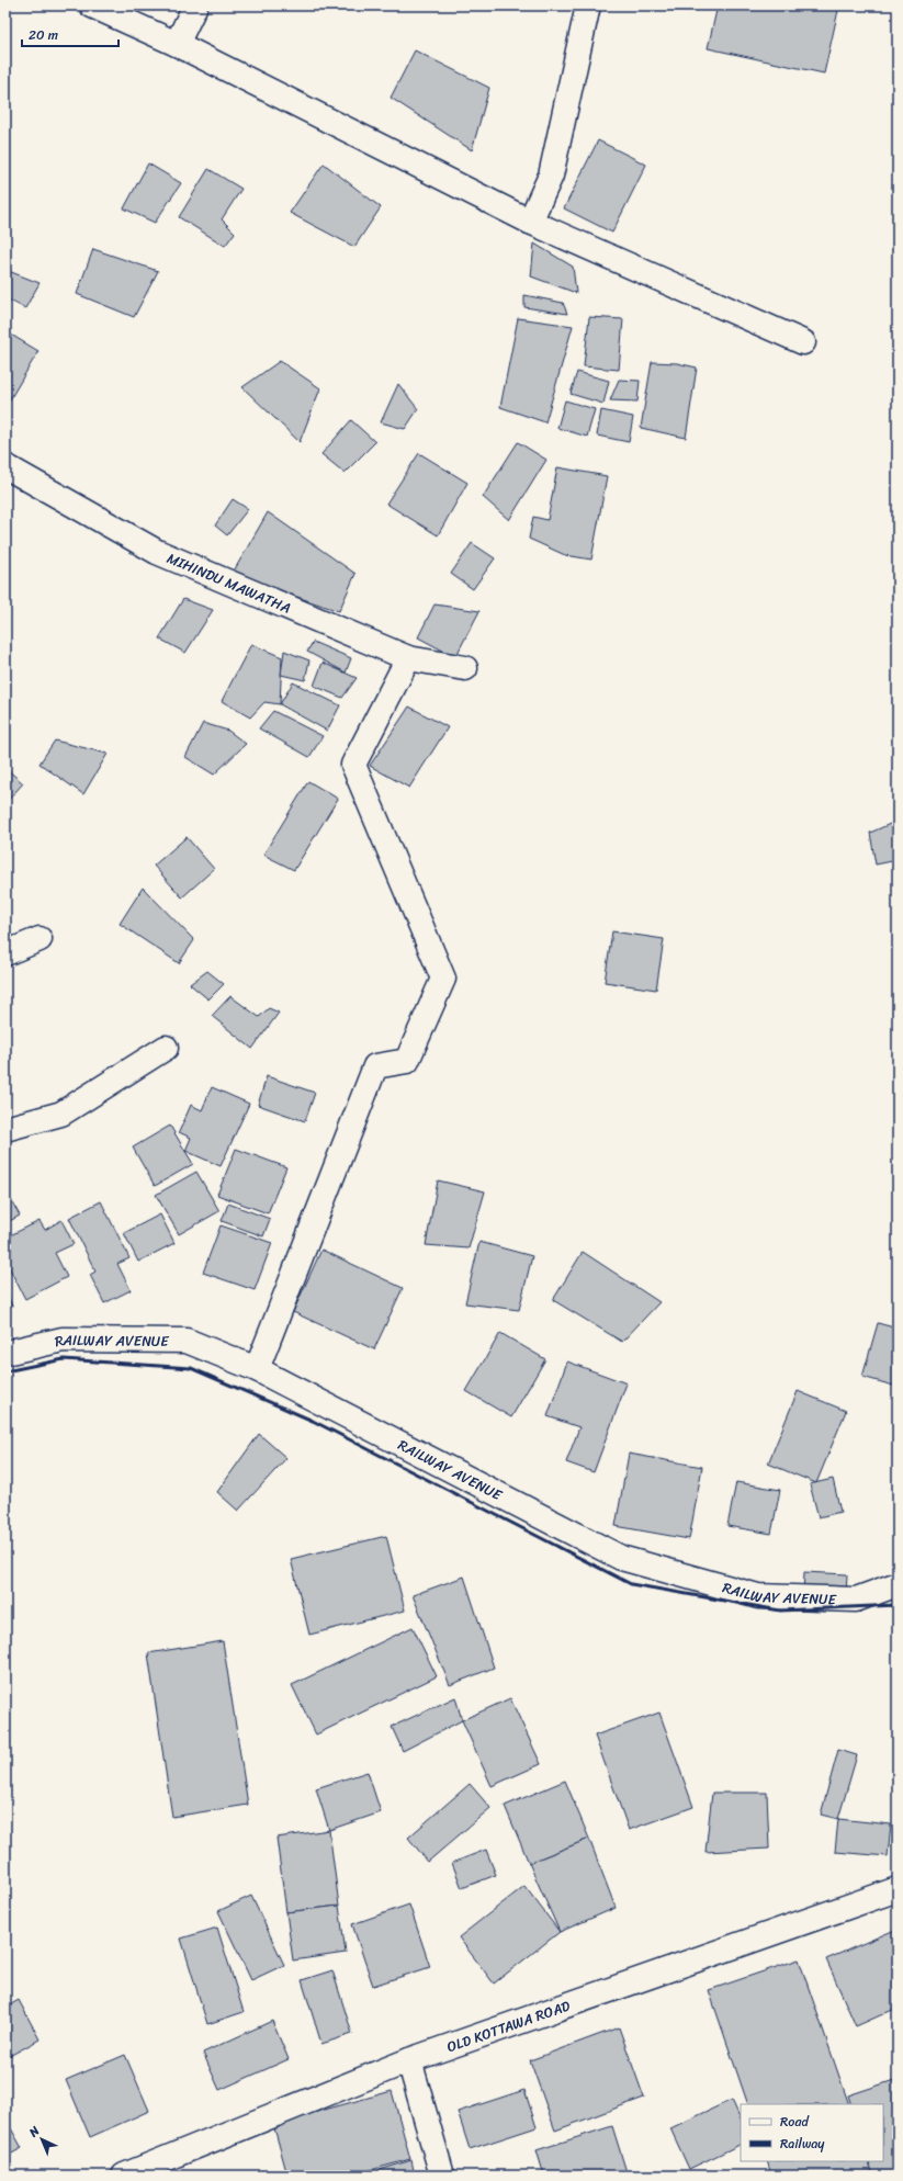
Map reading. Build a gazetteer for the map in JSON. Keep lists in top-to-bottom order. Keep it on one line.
{"streets":{"street":["MIHINDU MAWATHA","RAILWAY AVENUE","OLD KOTTAWA ROAD"]},"legend":["Road","Railway"],"scale_bar":"20 m","north":"top left"}
